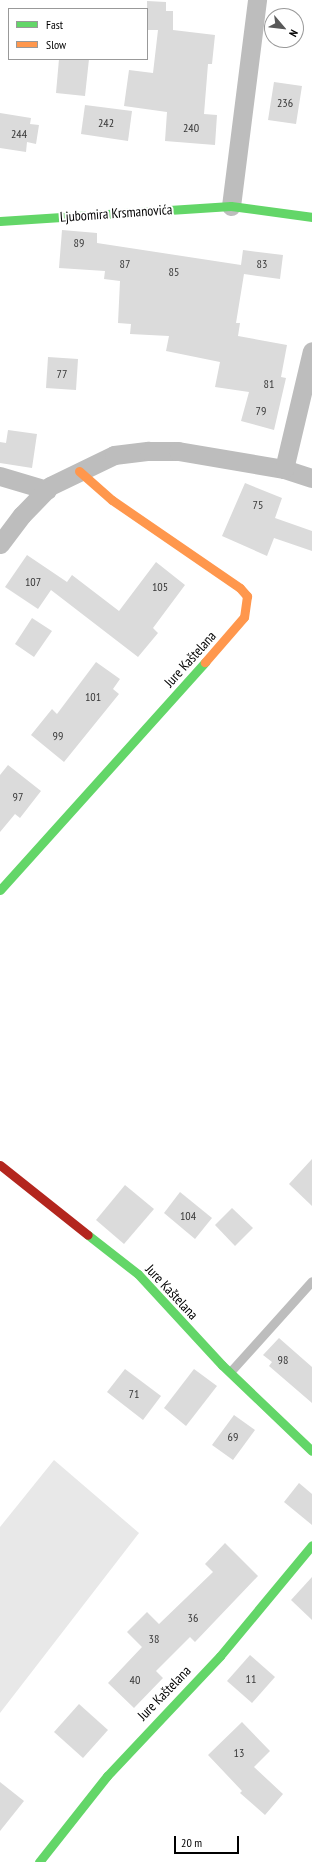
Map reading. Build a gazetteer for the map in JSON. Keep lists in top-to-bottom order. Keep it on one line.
{"streets":{"street":["Ljubomira Krsmanovića","Jure Kaštelana"]},"house_numbers":["236","242","240","244","89","87","83","85","77","81","79","75","107","105","101","99","97","104","98","71","69","36","38","11","40","13"],"legend":["Fast","Slow"],"scale_bar":"20 m","north":"bottom right"}
